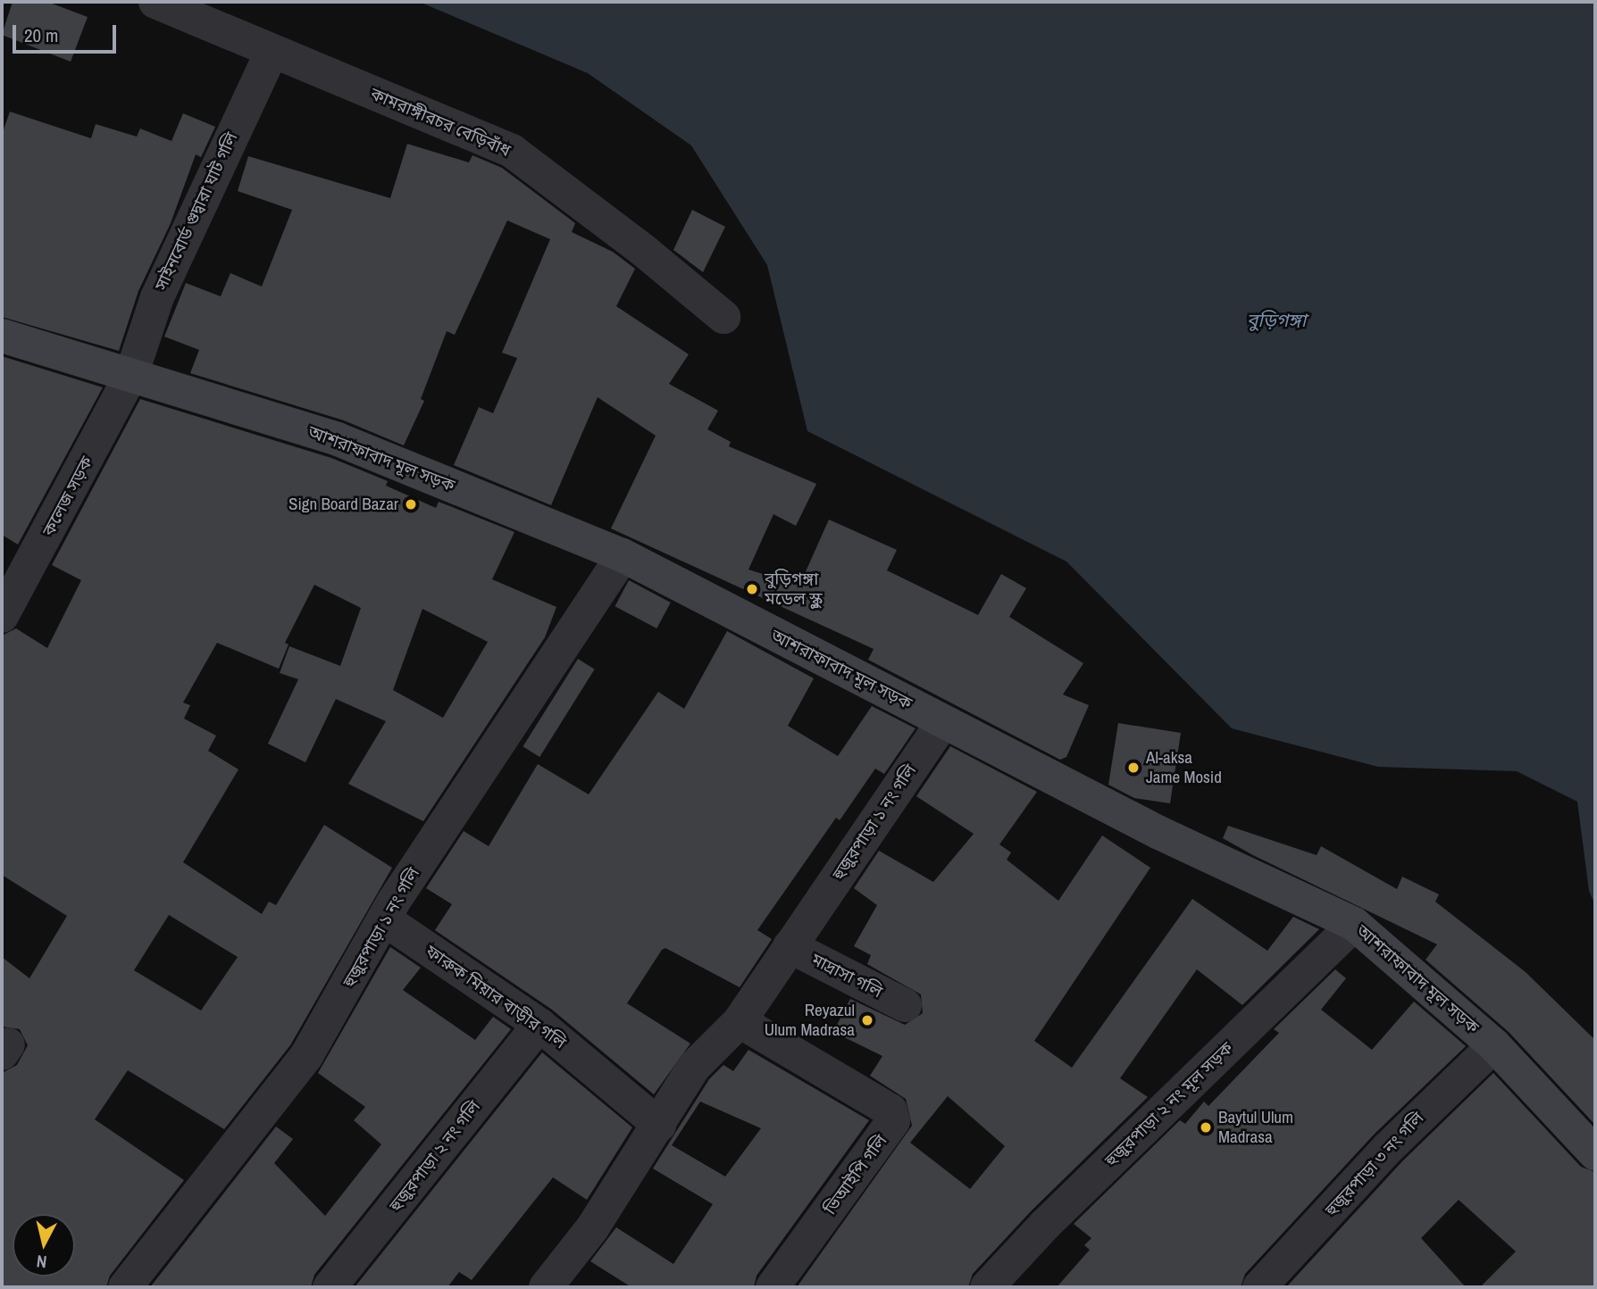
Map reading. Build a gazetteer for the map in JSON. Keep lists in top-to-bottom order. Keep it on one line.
{"streets":{"street":["কামরাঙ্গীরচর বেড়িবাঁধ","সাইনবোর্ড গুদ্বারা ঘাট গলি","আশরাফাবাদ মূল সড়ক","কলেজ সড়ক","হুজুরপাড়া ১ নং গলি","মাদ্রাসা গলি","ফারুক মিয়ার বাড়ীর গলি","হুজুরপাড়া ২ নং মূল সড়ক","হুজুরপাড়া ২ নং গলি","হুজুরপাড়া ৩ নং গলি","ভিআইপি গলি"]},"crossings":[["কামরাঙ্গীরচর বেড়িবাঁধ","সাইনবোর্ড গুদ্বারা ঘাট গলি"],["সাইনবোর্ড গুদ্বারা ঘাট গলি","আশরাফাবাদ মূল সড়ক"],["সাইনবোর্ড গুদ্বারা ঘাট গলি","কলেজ সড়ক"],["আশরাফাবাদ মূল সড়ক","কলেজ সড়ক"],["আশরাফাবাদ মূল সড়ক","হুজুরপাড়া ১ নং গলি"],["আশরাফাবাদ মূল সড়ক","হুজুরপাড়া ২ নং মূল সড়ক"],["আশরাফাবাদ মূল সড়ক","হুজুরপাড়া ৩ নং গলি"],["হুজুরপাড়া ১ নং গলি","মাদ্রাসা গলি"],["হুজুরপাড়া ১ নং গলি","ফারুক মিয়ার বাড়ীর গলি"],["হুজুরপাড়া ১ নং গলি","ভিআইপি গলি"],["ফারুক মিয়ার বাড়ীর গলি","হুজুরপাড়া ২ নং গলি"]],"water":["বুড়িগঙ্গা"],"places":["Sign Board Bazar","বুড়িগঙ্গা মডেল স্কুল","Al-aksa Jame Mosid","Reyazul Ulum Madrasa","Baytul Ulum Madrasa"],"scale_bar":"20 m","north":"bottom"}
